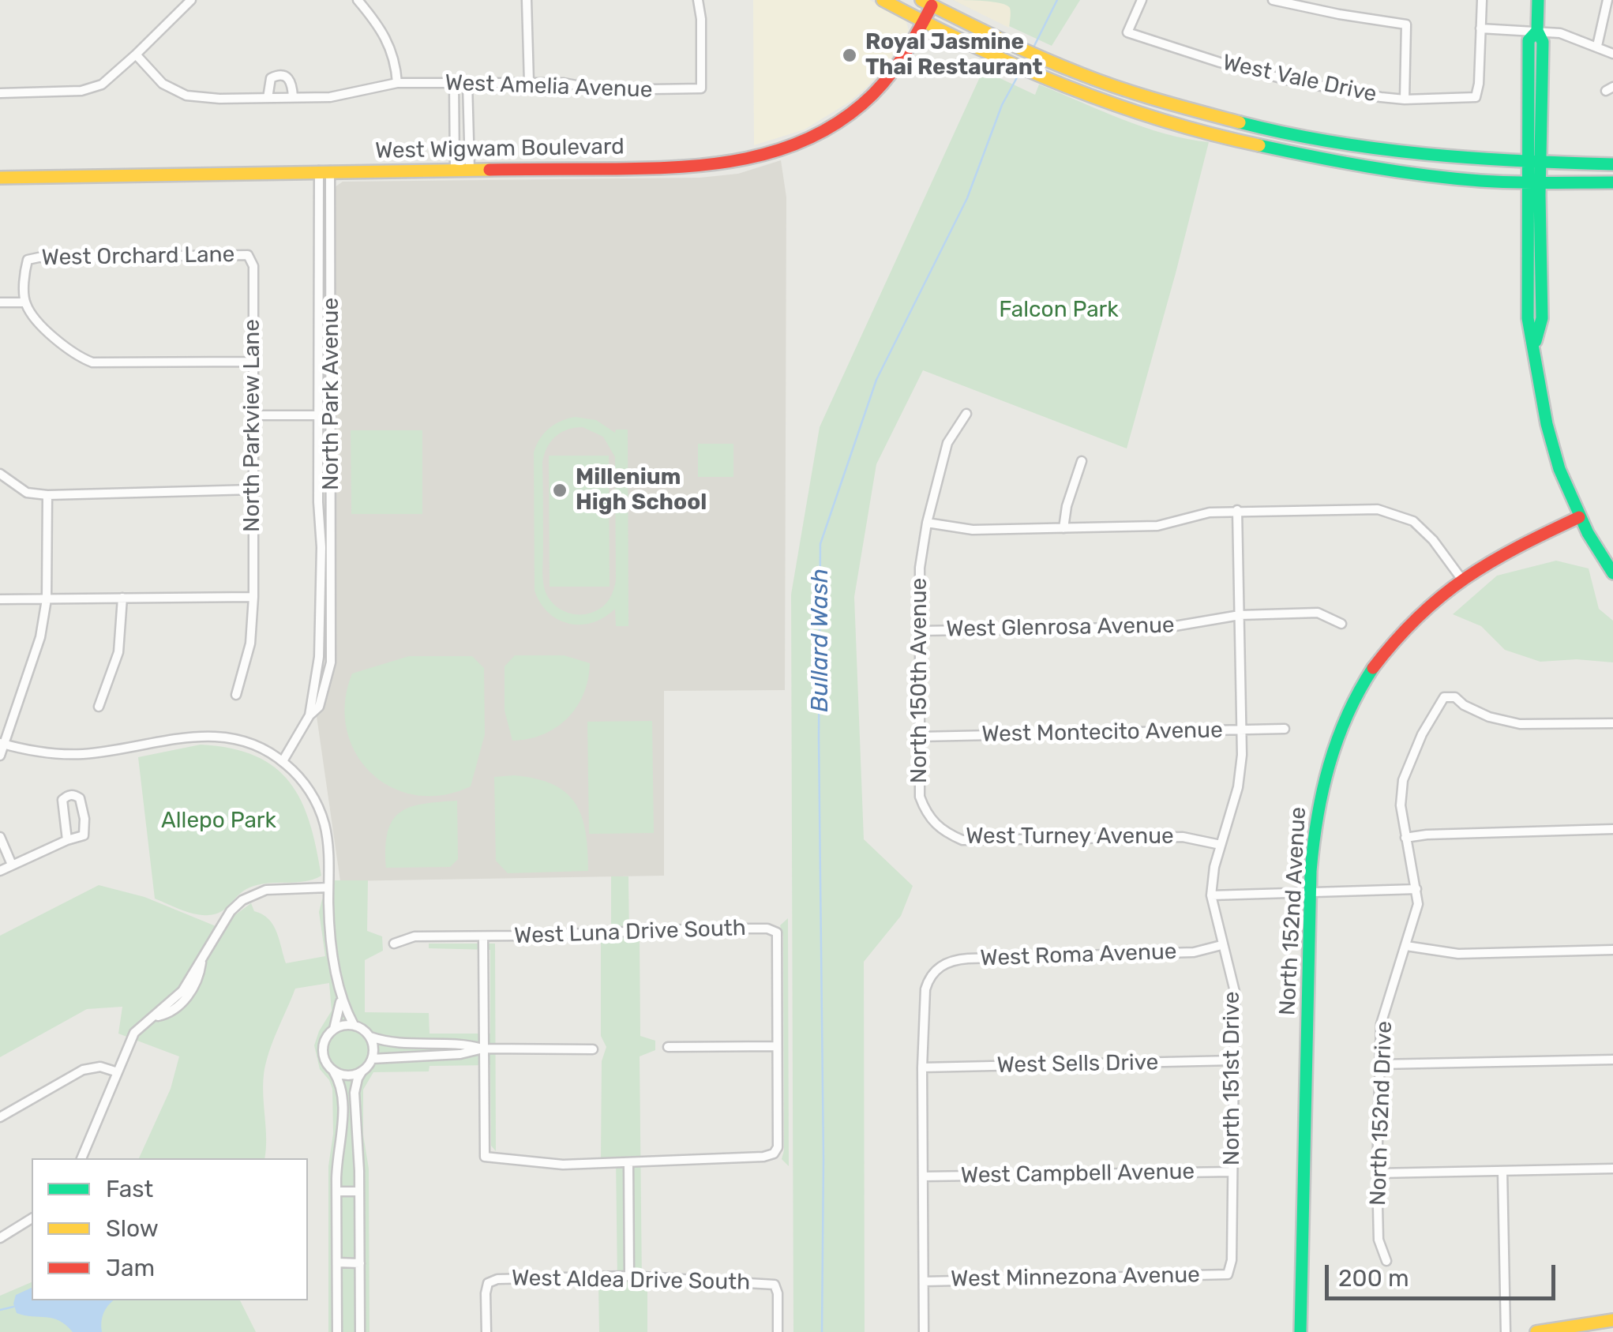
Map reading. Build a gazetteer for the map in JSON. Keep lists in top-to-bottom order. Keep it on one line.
{"streets":{"street":["West Vale Drive","West Amelia Avenue","West Wigwam Boulevard","West Orchard Lane","North Park Avenue","North Parkview Lane","West Glenrosa Avenue","North 150th Avenue","West Montecito Avenue","West Turney Avenue","North 152nd Avenue","West Luna Drive South","West Roma Avenue","West Sells Drive","North 151st Drive","North 152nd Drive","West Campbell Avenue","West Minnezona Avenue","West Aldea Drive South"]},"crossings":[["West Wigwam Boulevard","North Park Avenue"],["West Orchard Lane","North Parkview Lane"],["West Glenrosa Avenue","North 150th Avenue"],["West Glenrosa Avenue","North 151st Drive"],["North 150th Avenue","West Montecito Avenue"],["North 150th Avenue","West Turney Avenue"],["West Montecito Avenue","North 151st Drive"],["West Turney Avenue","North 151st Drive"],["West Roma Avenue","West Sells Drive"],["West Roma Avenue","North 151st Drive"],["West Sells Drive","North 151st Drive"],["North 151st Drive","West Campbell Avenue"],["North 151st Drive","West Minnezona Avenue"]],"water":["Bullard Wash"],"parks":["Falcon Park","Allepo Park"],"places":["Royal Jasmine Thai Restaurant","Millenium High School"],"legend":["Fast","Slow","Jam"],"scale_bar":"200 m"}
